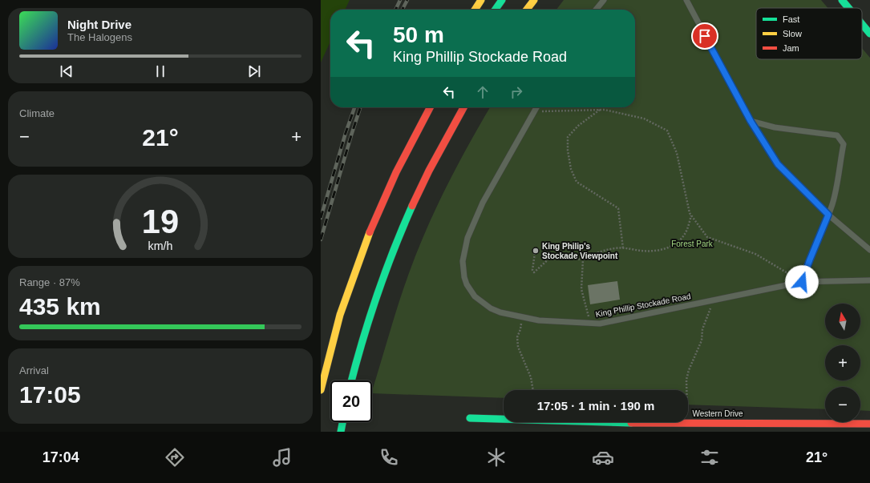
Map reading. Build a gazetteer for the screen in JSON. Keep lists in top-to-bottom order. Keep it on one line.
{"streets":{"main road":["Western Drive"],"lane":["King Phillip Stockade Road"]},"parks":["Forest Park"],"places":["King Philip's Stockade Viewpoint"],"legend":["Fast","Slow","Jam"],"north":"top","page":{"turn":["50 m","King Phillip Stockade Road"],"song":["Night Drive","The Halogens"],"tile":["Climate",["Range · 87%","435 km"],["Arrival","17:05"]],"heat":["−","21°","+"],"map_buttons":["+","−"],"limit":"20","trip":"17:05 · 1 min · 190 m","tabs":["17:04","21°"],"gauge":["19","km/h"]}}
